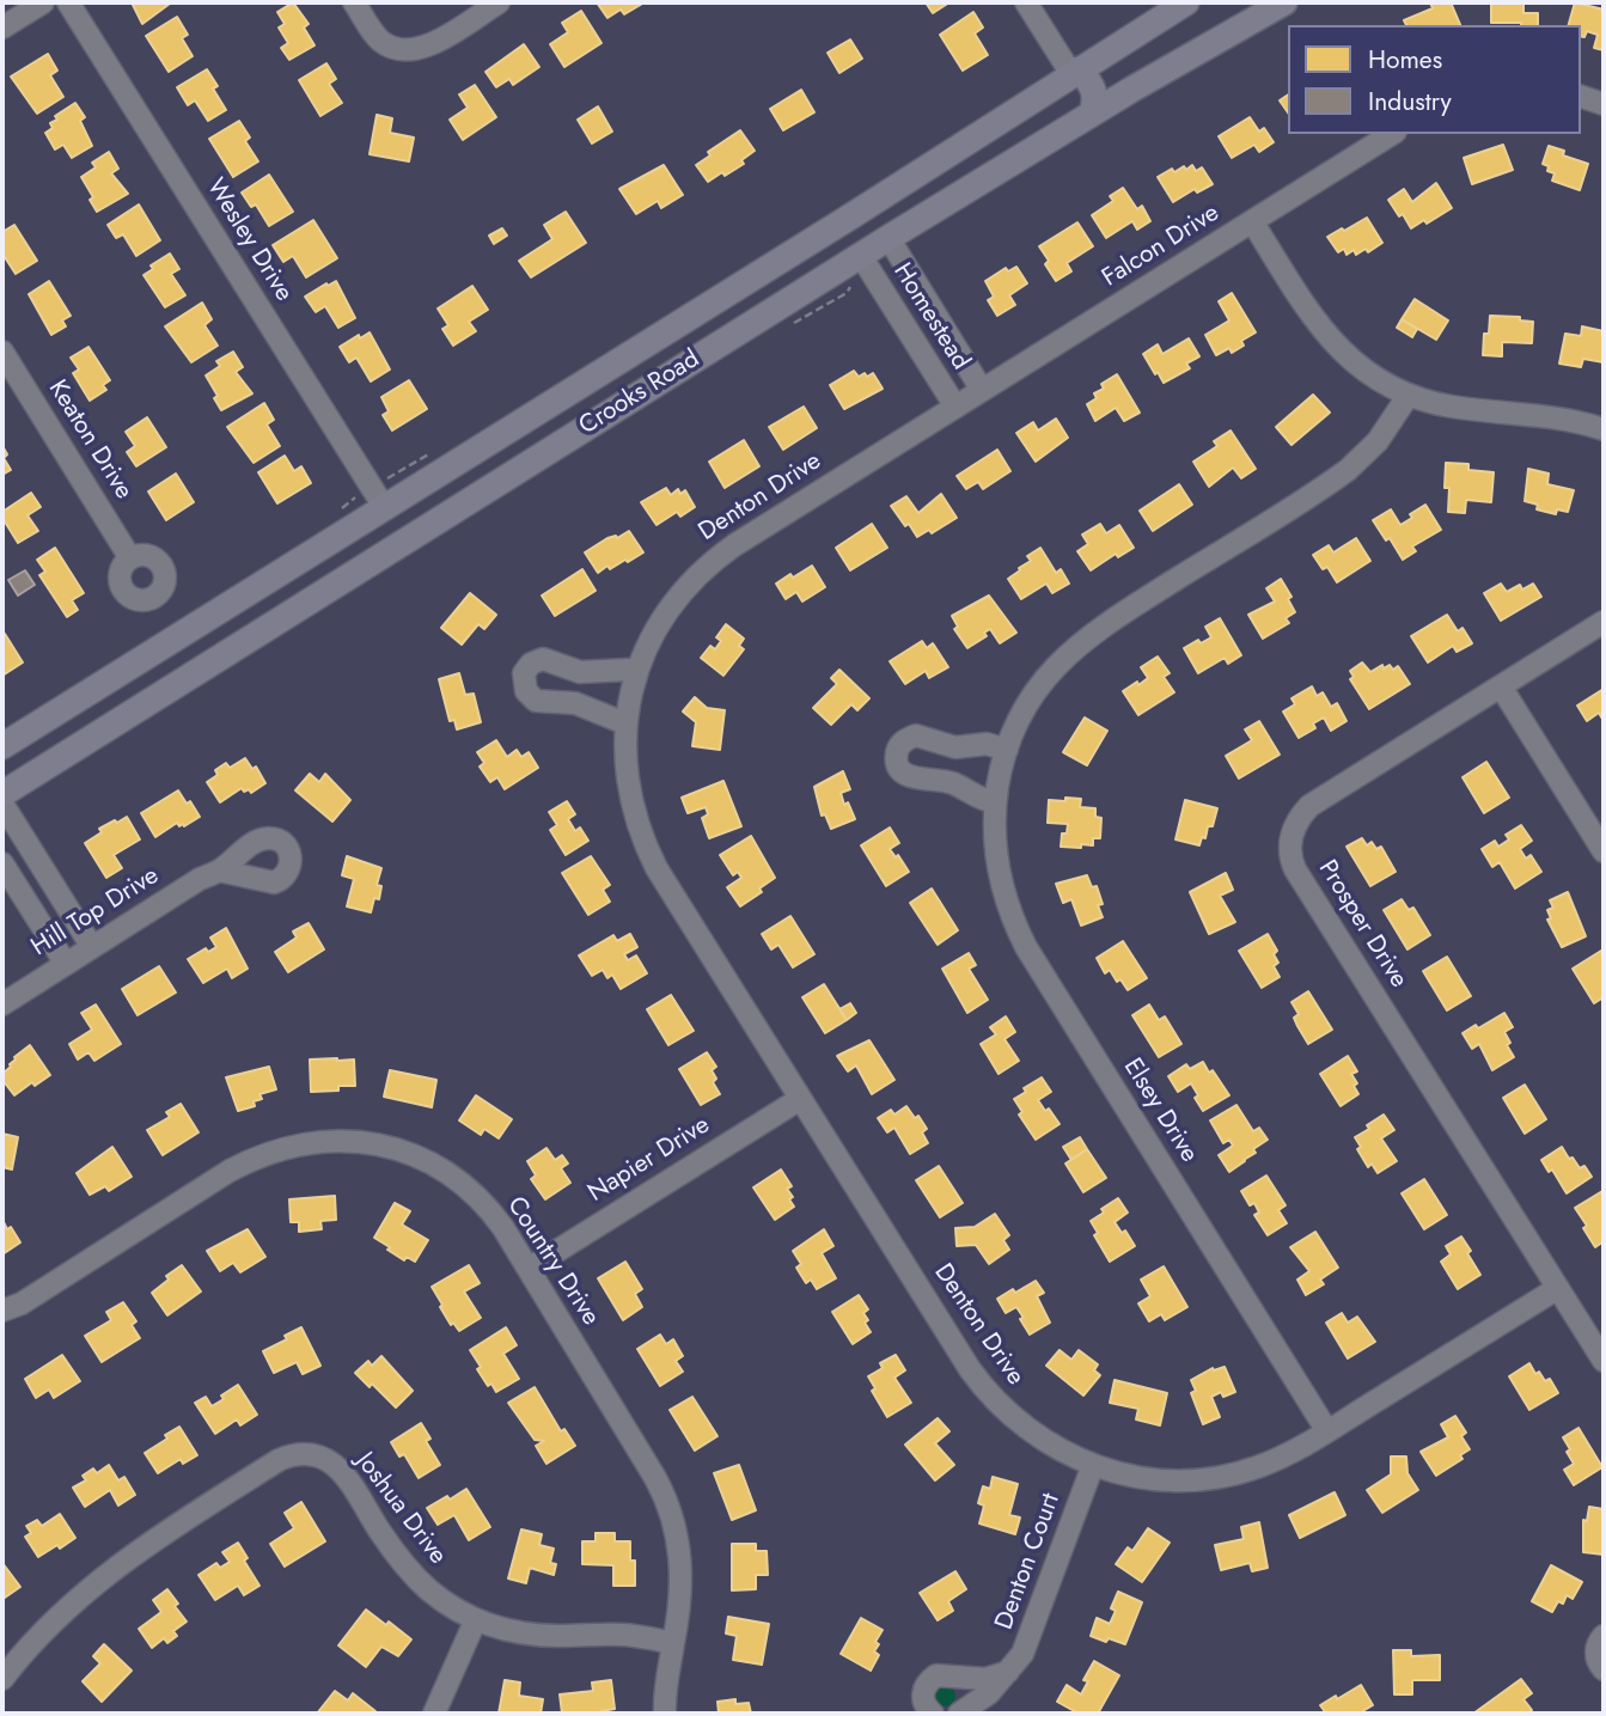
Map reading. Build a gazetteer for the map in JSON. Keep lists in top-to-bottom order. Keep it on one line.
{"streets":{"main road":["Crooks Road"],"street":["Wesley Drive","Falcon Drive","Homestead","Keaton Drive","Denton Drive","Hill Top Drive","Prosper Drive","Elsey Drive","Napier Drive","Country Drive","Joshua Drive","Denton Court"]},"crossings":[["Wesley Drive","Crooks Road"],["Falcon Drive","Homestead"],["Falcon Drive","Denton Drive"],["Homestead","Crooks Road"],["Homestead","Denton Drive"],["Denton Drive","Prosper Drive"],["Denton Drive","Elsey Drive"],["Denton Drive","Napier Drive"],["Denton Drive","Denton Court"],["Napier Drive","Country Drive"],["Country Drive","Joshua Drive"]],"legend":["Homes","Industry"]}
